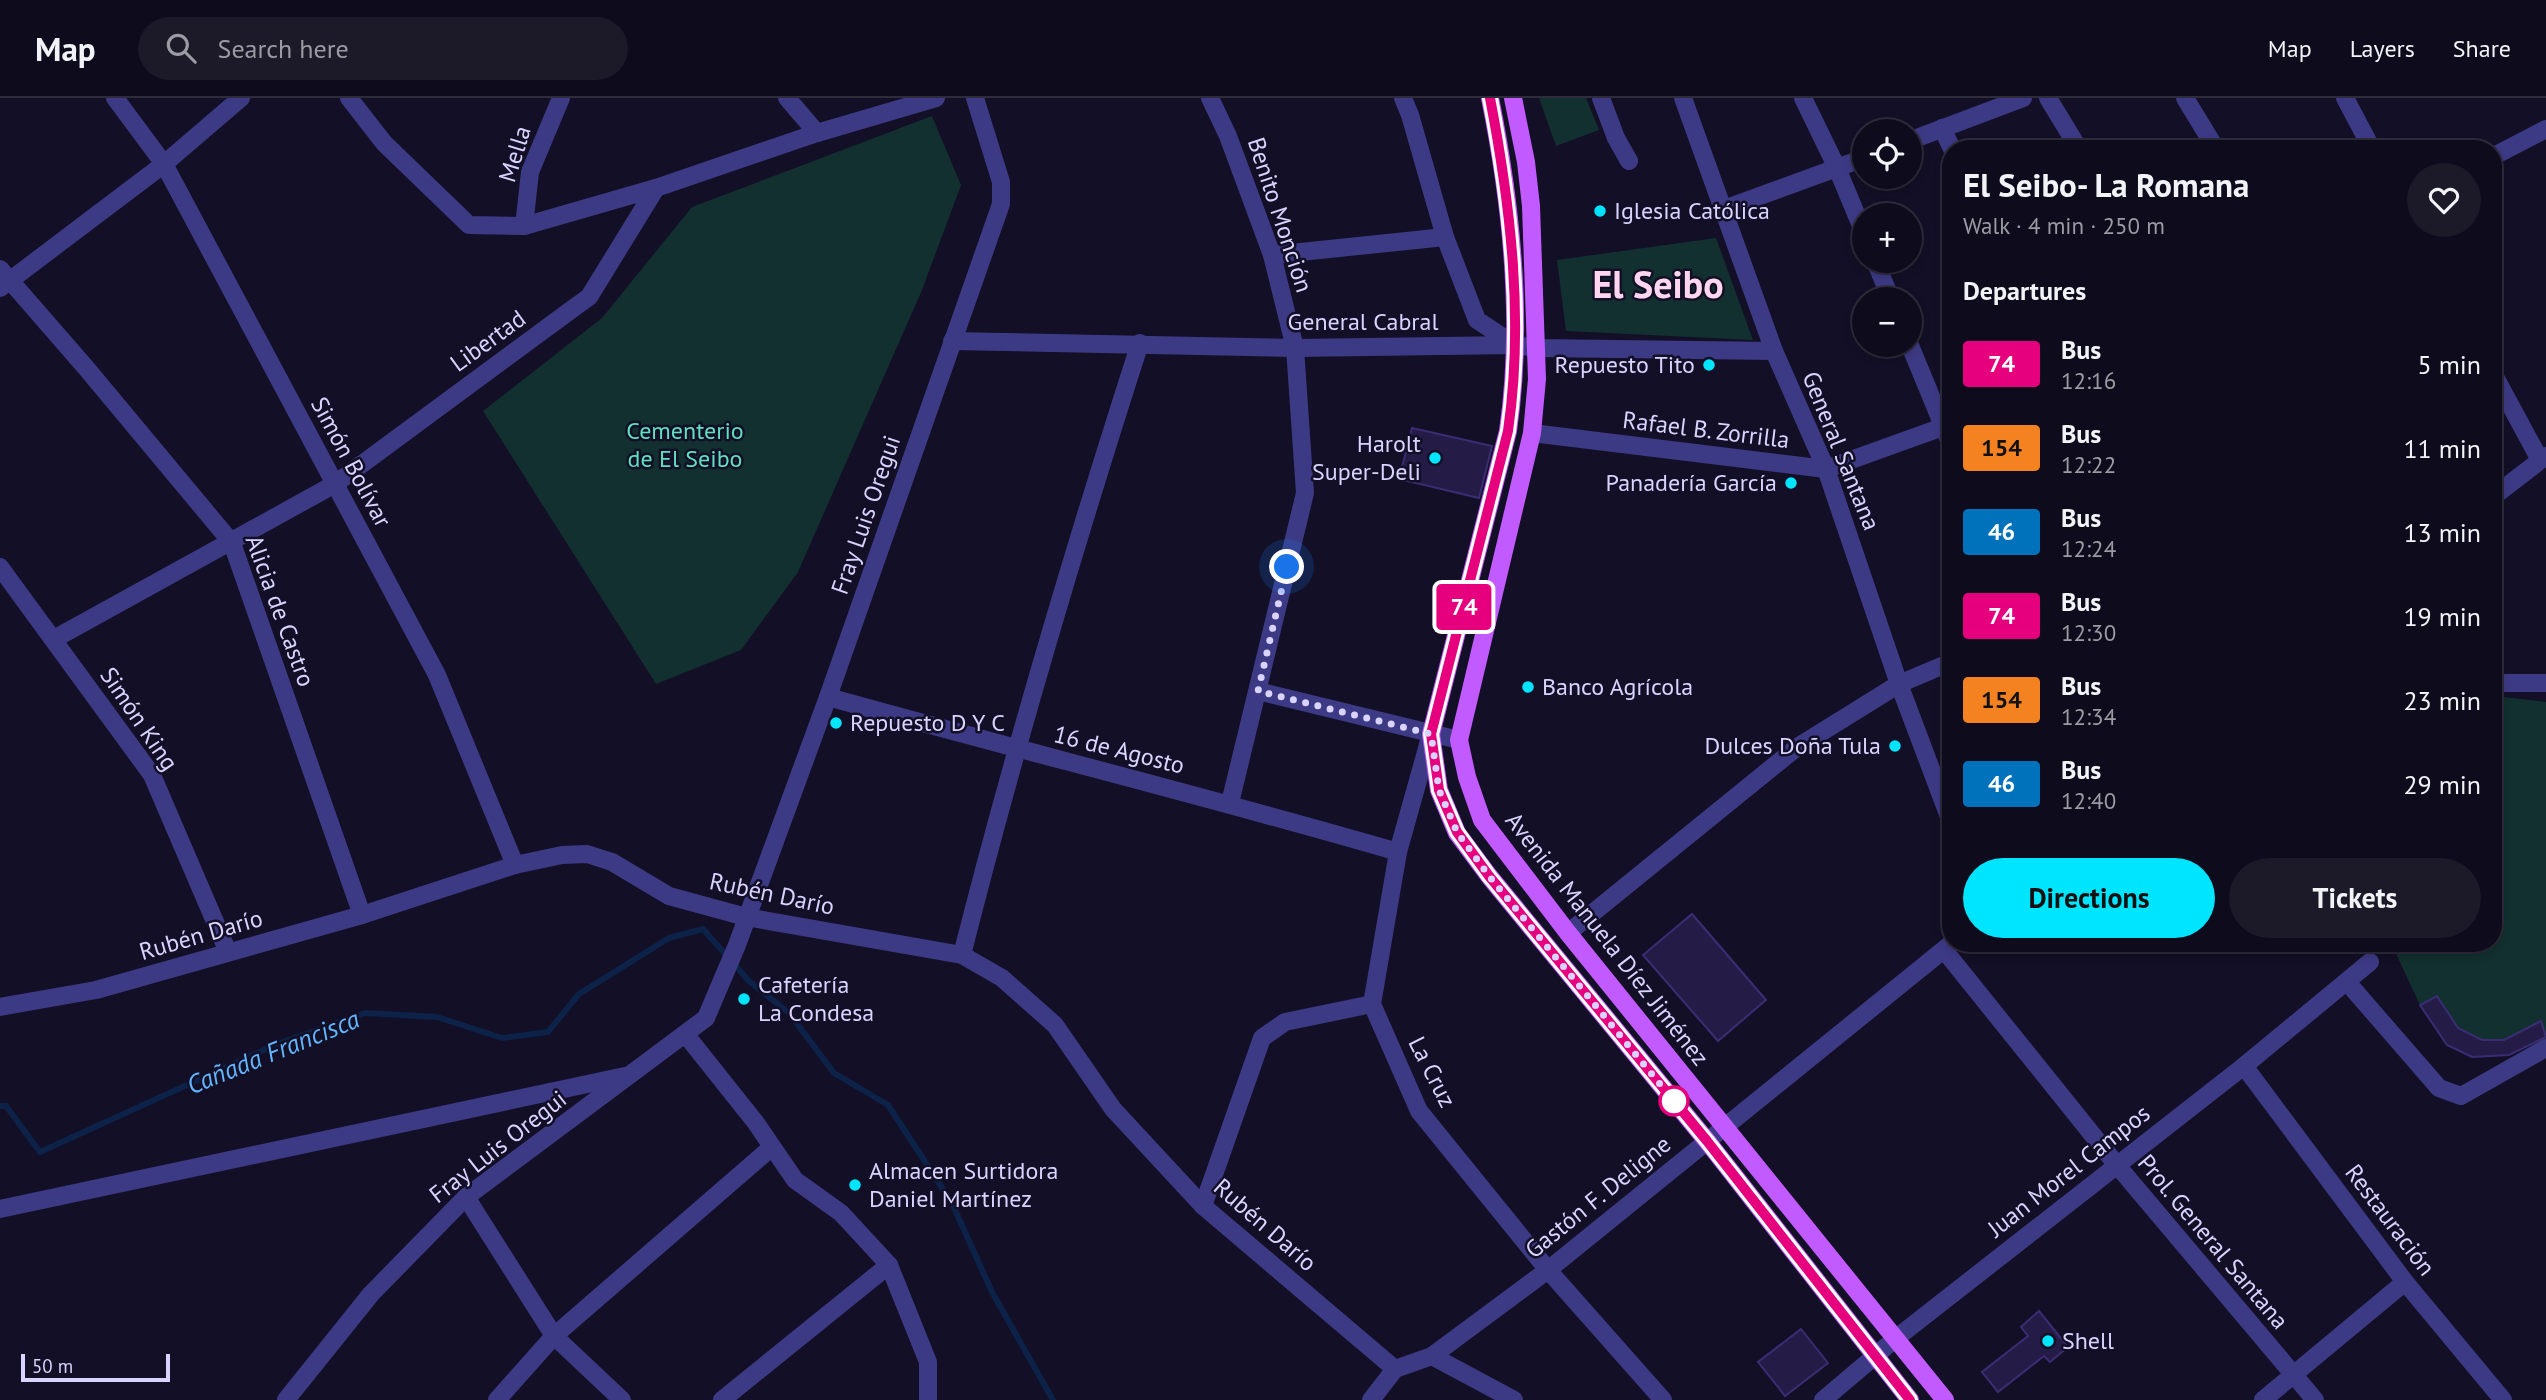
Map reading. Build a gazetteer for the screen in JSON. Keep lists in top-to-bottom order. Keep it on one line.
{"streets":{"main road":["Avenida Manuela Díez Jiménez"],"street":["Mella","Benito Monción","General Cabral","Libertad","Rafael B. Zorrilla","General Santana","Simón Bolívar","Fray Luis Oregui","Alicia de Castro","Simón King","16 de Agosto","Rubén Darío","La Cruz","Juan Morel Campos","Gastón F. Deligne","Restauración","Prol. General Santana"]},"crossings":[["Benito Monción","General Cabral"],["Benito Monción","16 de Agosto"],["General Cabral","General Santana"],["General Cabral","Fray Luis Oregui"],["General Cabral","Avenida Manuela Díez Jiménez"],["Libertad","Simón Bolívar"],["Libertad","Alicia de Castro"],["Libertad","Simón King"],["Rafael B. Zorrilla","General Santana"],["Rafael B. Zorrilla","Avenida Manuela Díez Jiménez"],["Simón Bolívar","Rubén Darío"],["Fray Luis Oregui","16 de Agosto"],["Fray Luis Oregui","Rubén Darío"],["Alicia de Castro","Rubén Darío"],["Simón King","Rubén Darío"],["Rubén Darío","Gastón F. Deligne"],["Avenida Manuela Díez Jiménez","Juan Morel Campos"],["Avenida Manuela Díez Jiménez","Gastón F. Deligne"],["La Cruz","Gastón F. Deligne"],["Juan Morel Campos","Restauración"],["Juan Morel Campos","Prol. General Santana"]],"districts":["El Seibo"],"water":["Cañada Francisca"],"parks":["Cementerio de El Seibo"],"places":["Iglesia Católica","Repuesto Tito","Harolt Super-Deli","Panadería García","Banco Agrícola","Repuesto D Y C","Dulces Doña Tula","Cafetería La Condesa","Almacen Surtidora Daniel Martínez","Shell"],"lines":["bus line 74"],"scale_bar":"50 m","page":{"header":"Map","search":"Search here","nav":["Map","Layers","Share"],"on_map":"74","map_buttons":["+","−"],"heading":[["El Seibo- La Romana","Walk · 4 min · 250 m"],"Departures"],"list":[{"mark":"74","name":"Bus","note":"12:16","value":"5 min"},{"mark":"154","name":"Bus","note":"12:22","value":"11 min"},{"mark":"46","name":"Bus","note":"12:24","value":"13 min"},{"mark":"74","name":"Bus","note":"12:30","value":"19 min"},{"mark":"154","name":"Bus","note":"12:34","value":"23 min"},{"mark":"46","name":"Bus","note":"12:40","value":"29 min"}],"buttons":["Directions","Tickets"],"scale":"50 m"}}
